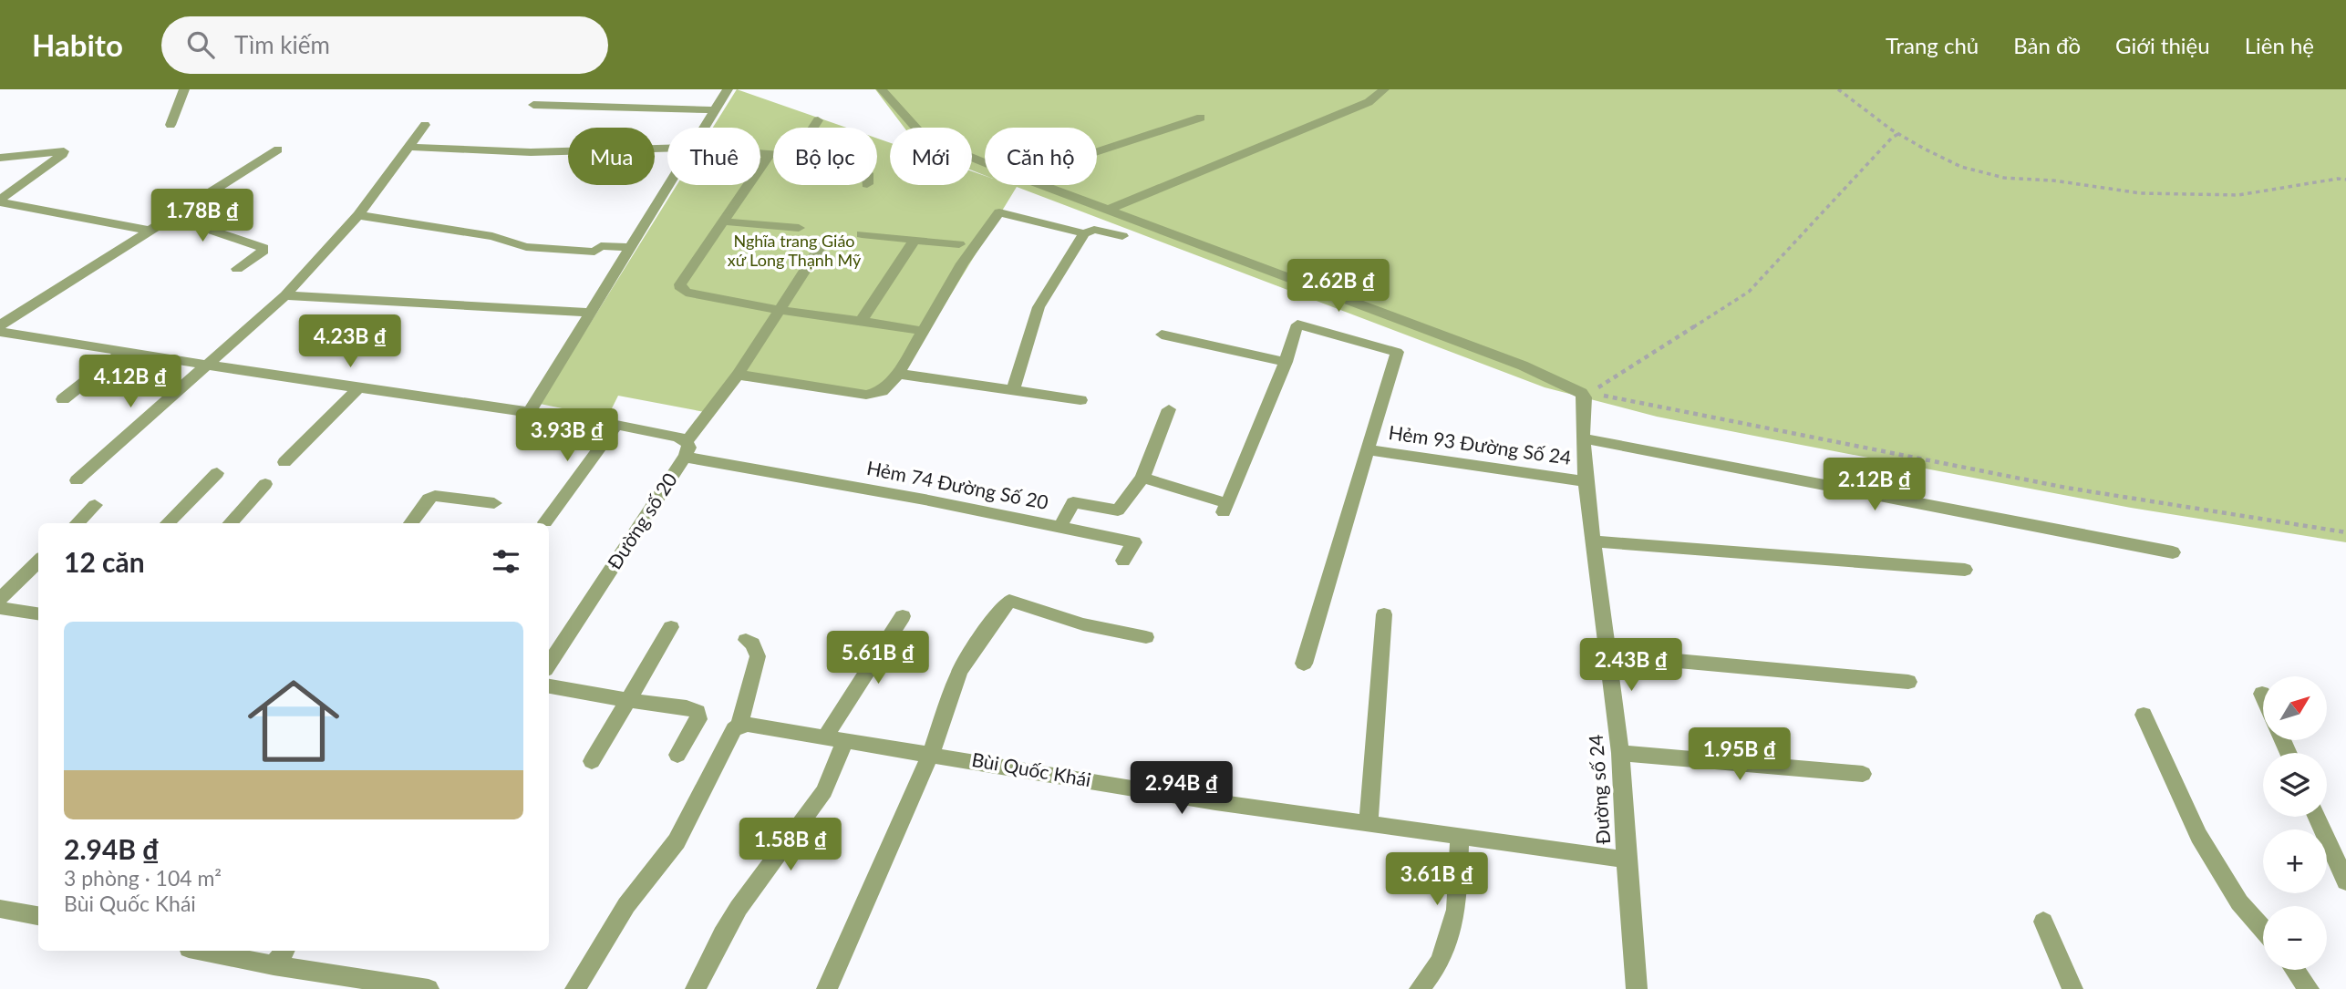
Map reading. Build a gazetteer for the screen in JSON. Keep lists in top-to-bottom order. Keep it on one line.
{"streets":{"street":["Hẻm 93 Đường Số 24","Hẻm 74 Đường Số 20","Đường số 20","Bùi Quốc Khái","Đường số 24"]},"crossings":[["Hẻm 93 Đường Số 24","Đường số 24"],["Hẻm 74 Đường Số 20","Đường số 20"],["Bùi Quốc Khái","Đường số 24"]],"parks":["Nghĩa trang Giáo xứ Long Thạnh Mỹ"],"north":"top right","page":{"header":"Habito","search":"Tìm kiếm","nav":["Trang chủ","Bản đồ","Giới thiệu","Liên hệ"],"chip":["Mua","Thuê","Bộ lọc","Mới","Căn hộ"],"price":["1.78B ₫","2.62B ₫","4.23B ₫","4.12B ₫","3.93B ₫","2.12B ₫","5.61B ₫","2.43B ₫","1.95B ₫","2.94B ₫","1.58B ₫","3.61B ₫"],"heading":"12 căn","list":[{"name":"2.94B ₫","note":"3 phòng · 104 m² · Bùi Quốc Khái"}],"map_buttons":["+","−"]}}
